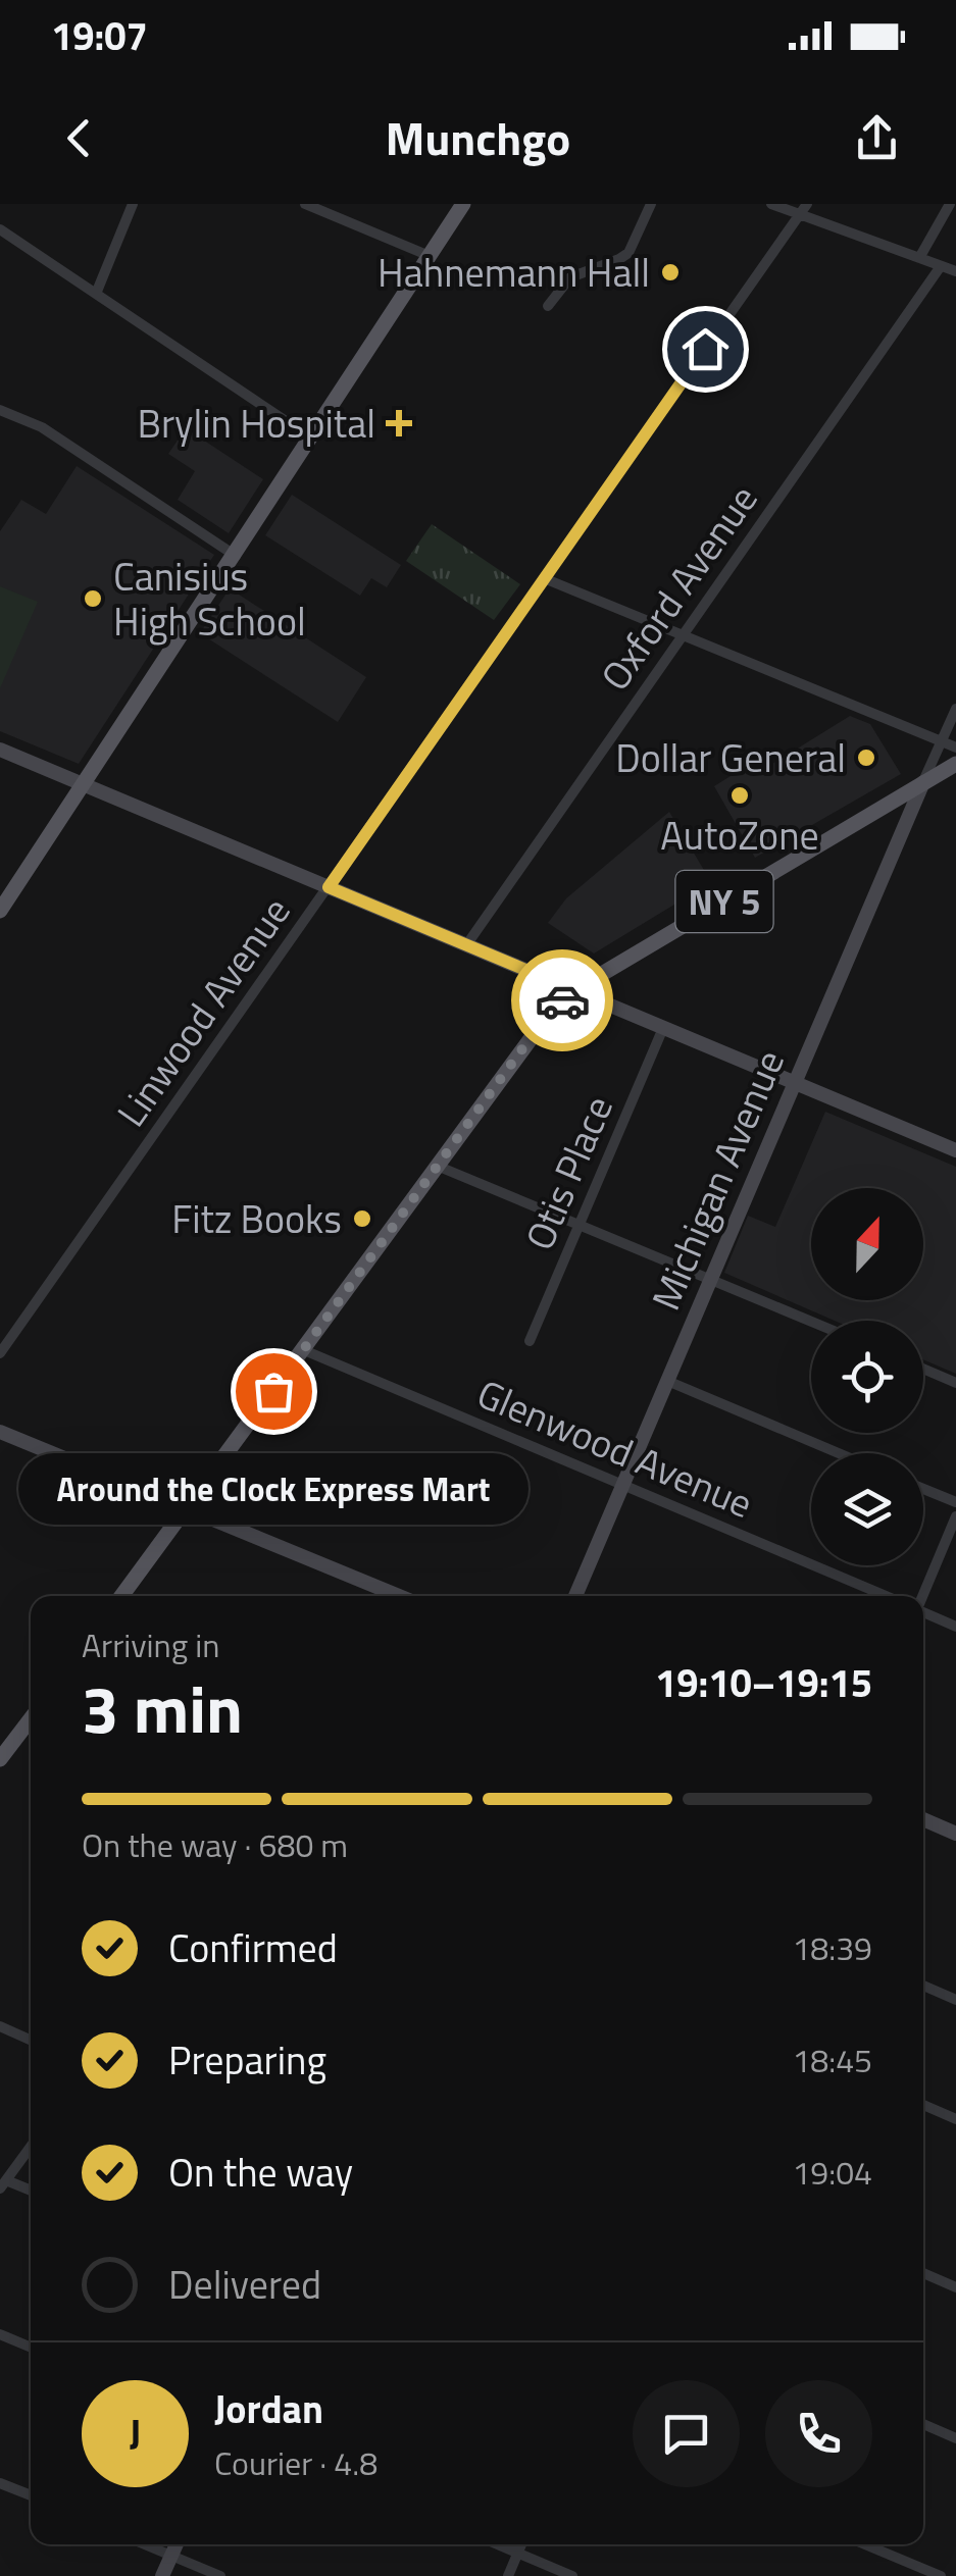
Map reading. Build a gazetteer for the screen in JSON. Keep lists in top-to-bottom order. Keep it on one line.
{"streets":{"main road":["NY 5"],"street":["Oxford Avenue","Linwood Avenue","Otis Place","Michigan Avenue","Glenwood Avenue"]},"crossings":[["NY 5","Michigan Avenue"],["NY 5","Glenwood Avenue"],["Michigan Avenue","Glenwood Avenue"]],"places":{"other":["Hahnemann Hall","Canisius High School","Dollar General","AutoZone","Fitz Books","Around the Clock Express Mart"],"health":["Brylin Hospital"]},"north":"top","page":{"status":"19:07","header":"Munchgo","bubble":"Around the Clock Express Mart","heading":["3 min","Arriving in","19:10–19:15"],"panel":["Jordan","Courier · 4.8"],"bar":"On the way · 680 m","list":[["Confirmed","18:39"],["Preparing","18:45"],["On the way","19:04"],"Delivered"],"round":"J"}}
